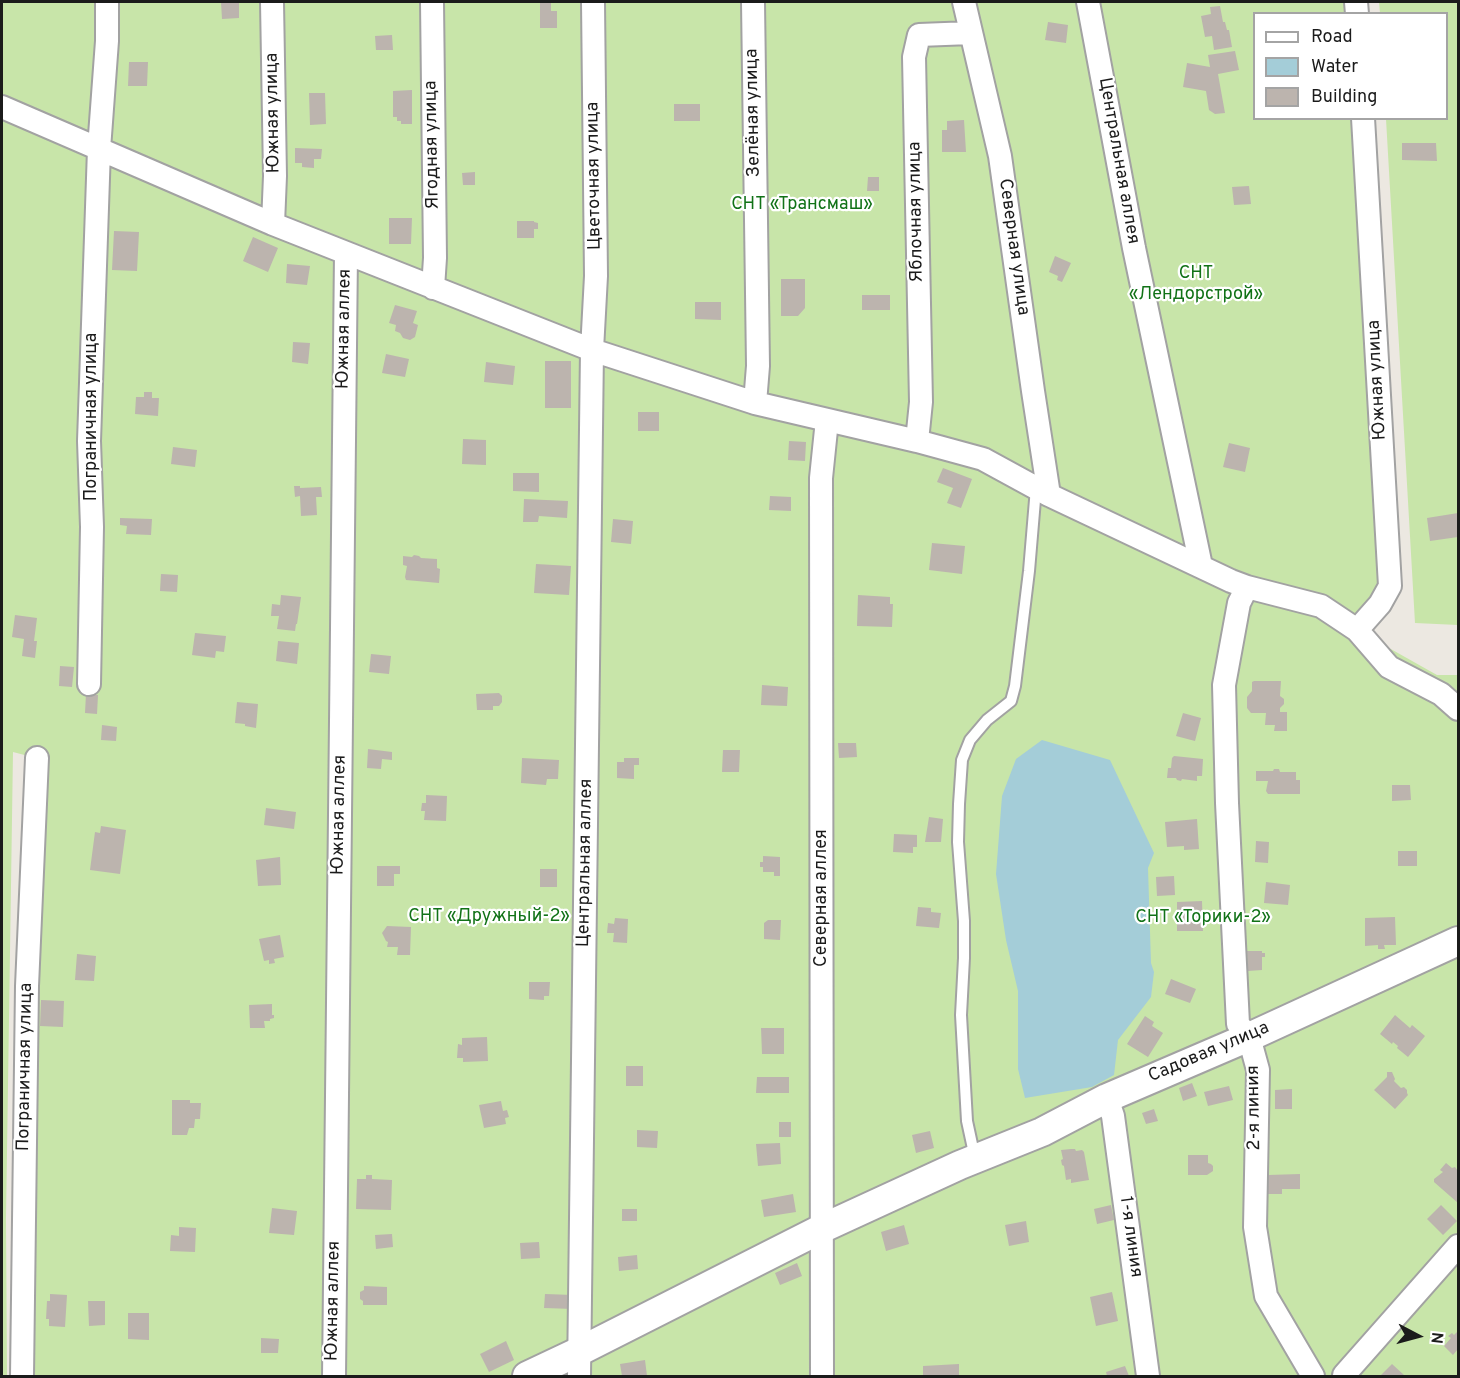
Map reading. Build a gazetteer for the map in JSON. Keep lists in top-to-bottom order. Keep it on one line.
{"streets":{"street":["Южная улица","Зелёная улица","Ягодная улица","Центральная аллея","Цветочная улица","Яблочная улица","Северная улица","Южная аллея","Пограничная улица","Северная аллея","Садовая улица","2-я линия","1-я линия"]},"crossings":[["Центральная аллея","Цветочная улица"],["Центральная аллея","Садовая улица"],["Яблочная улица","Северная улица"],["Северная аллея","Садовая улица"],["Садовая улица","2-я линия"],["Садовая улица","1-я линия"]],"parks":["СНТ «Трансмаш»","СНТ «Лендорстрой»","СНТ «Дружный-2»","СНТ «Торики-2»"],"legend":["Road","Water","Building"],"north":"right"}
